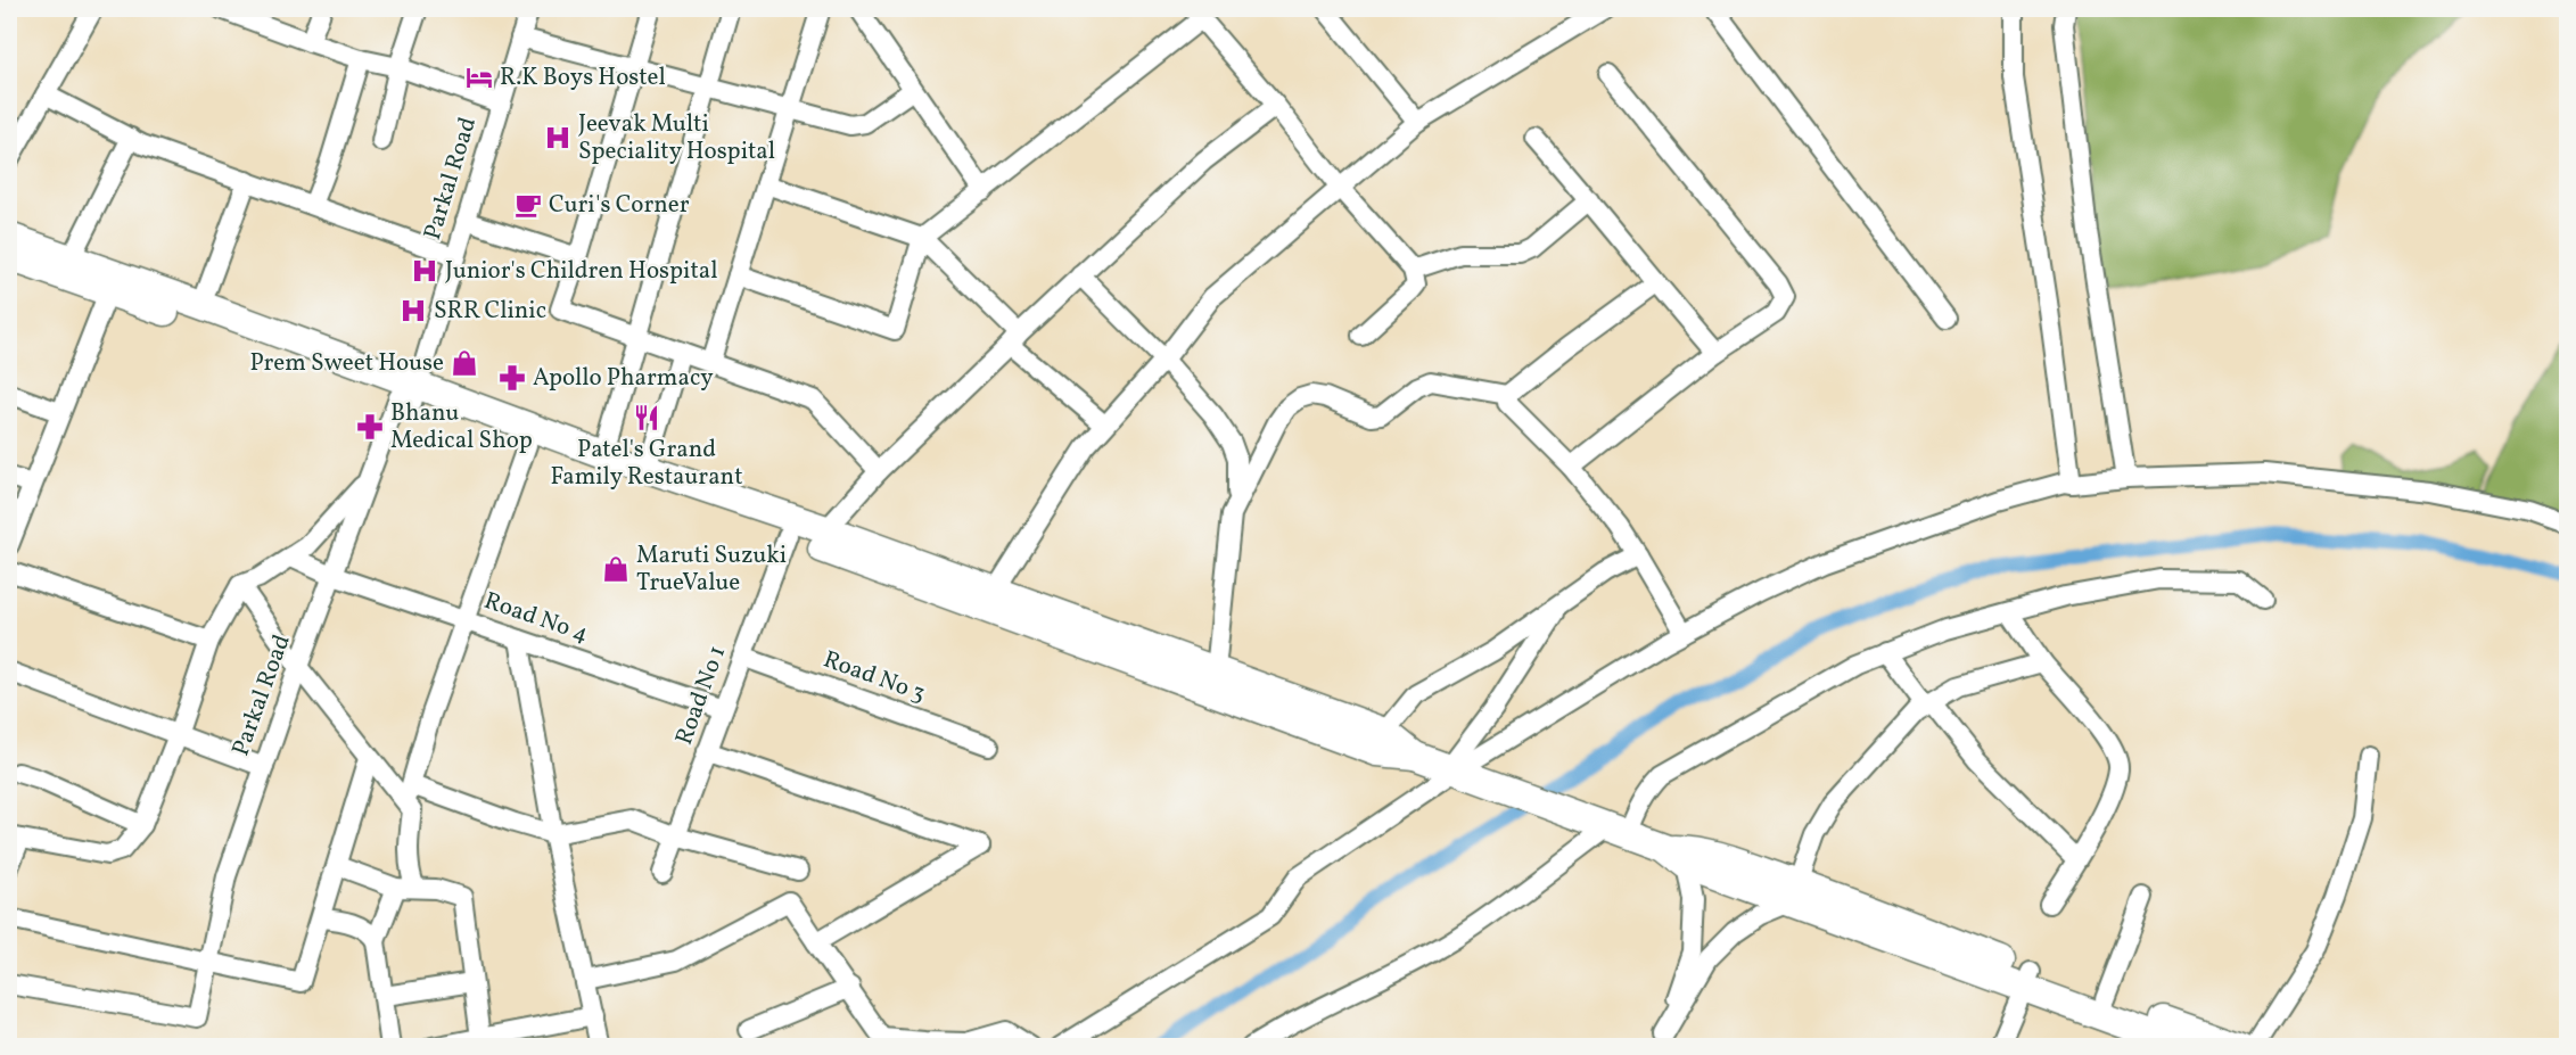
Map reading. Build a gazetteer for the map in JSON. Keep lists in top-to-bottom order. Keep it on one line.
{"streets":{"street":["Parkal Road","Road No 4","Road No 3","Road No 1"]},"crossings":[["Parkal Road","Road No 4"],["Road No 4","Road No 1"],["Road No 3","Road No 1"]],"places":{"hotel":["R.K Boys Hostel"],"hospital":["Jeevak Multi Speciality Hospital","Junior's Children Hospital","SRR Clinic"],"cafe":["Curi's Corner"],"shop":["Prem Sweet House","Maruti Suzuki TrueValue"],"pharmacy":["Apollo Pharmacy","Bhanu Medical Shop"],"restaurant":["Patel's Grand Family Restaurant"]}}
